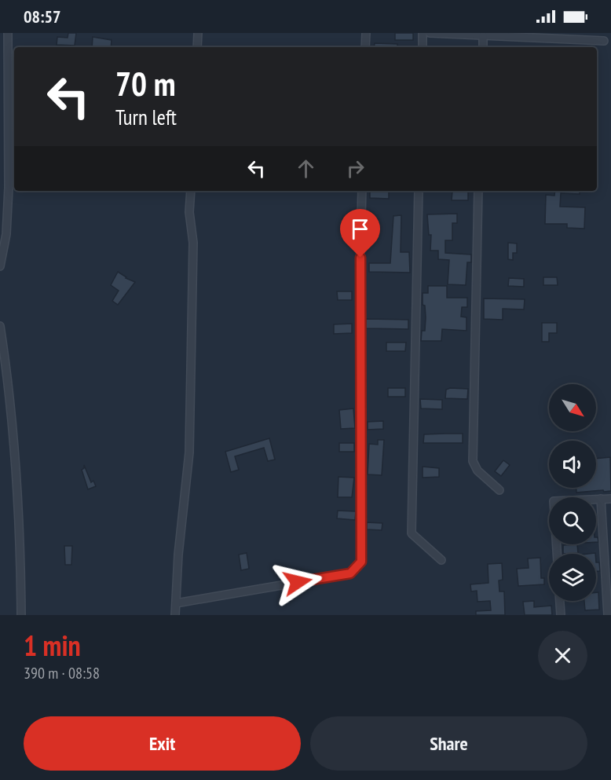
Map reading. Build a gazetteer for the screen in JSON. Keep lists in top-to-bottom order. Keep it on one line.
{"north":"bottom right","page":{"status":"08:57","turn":["70 m","Turn left"],"heading":["1 min","390 m · 08:58"],"buttons":["Exit","Share"]}}
